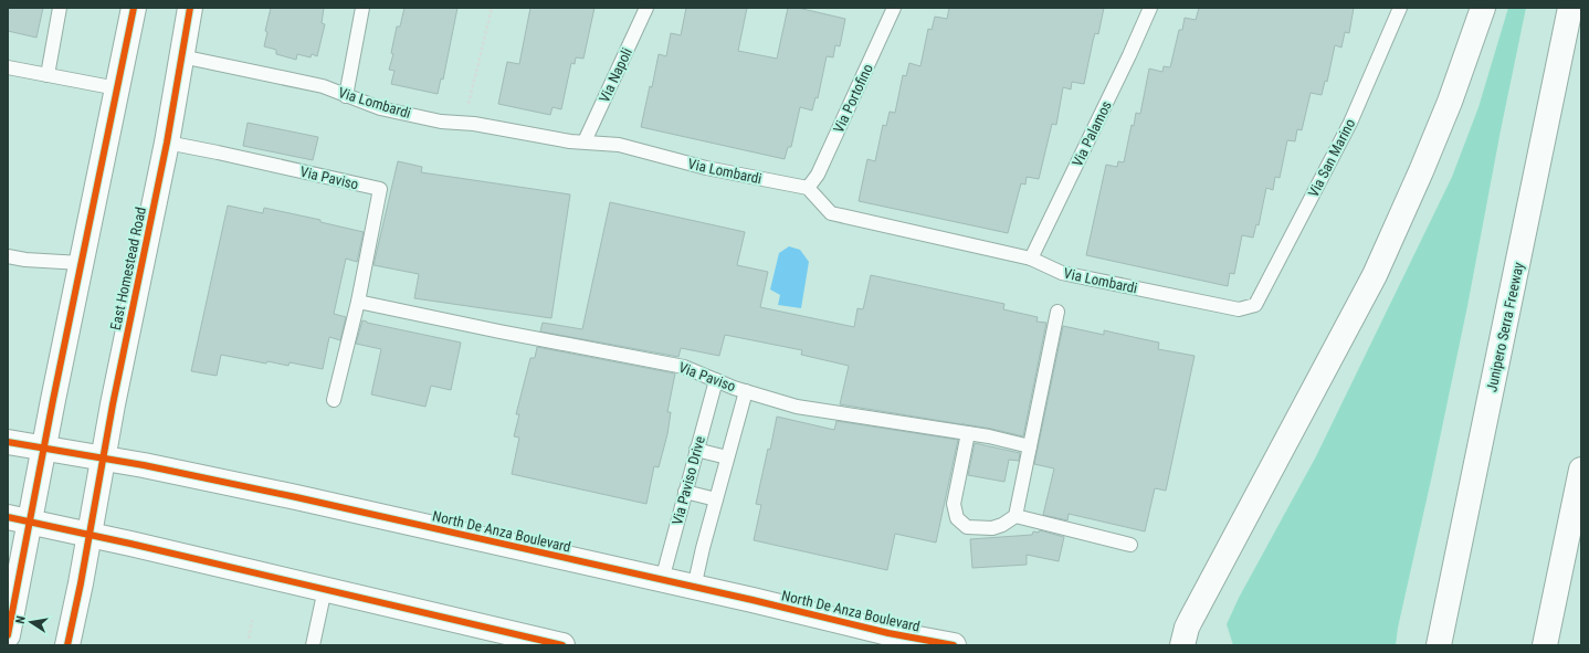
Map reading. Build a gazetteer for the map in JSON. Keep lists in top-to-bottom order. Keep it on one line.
{"streets":{"main road":["East Homestead Road","Junipero Serra Freeway","North De Anza Boulevard"],"lane":["Via Napoli","Via Portofino","Via Lombardi","Via Palamos","Via San Marino","Via Paviso","Via Paviso Drive"]},"crossings":[["Via Napoli","Via Lombardi"],["Via Portofino","Via Lombardi"],["Via Lombardi","Via Palamos"],["Via Lombardi","Via San Marino"],["Via Lombardi","East Homestead Road"],["Via Paviso","East Homestead Road"],["Via Paviso","Via Paviso Drive"],["East Homestead Road","North De Anza Boulevard"],["Via Paviso Drive","North De Anza Boulevard"]],"north":"left"}
